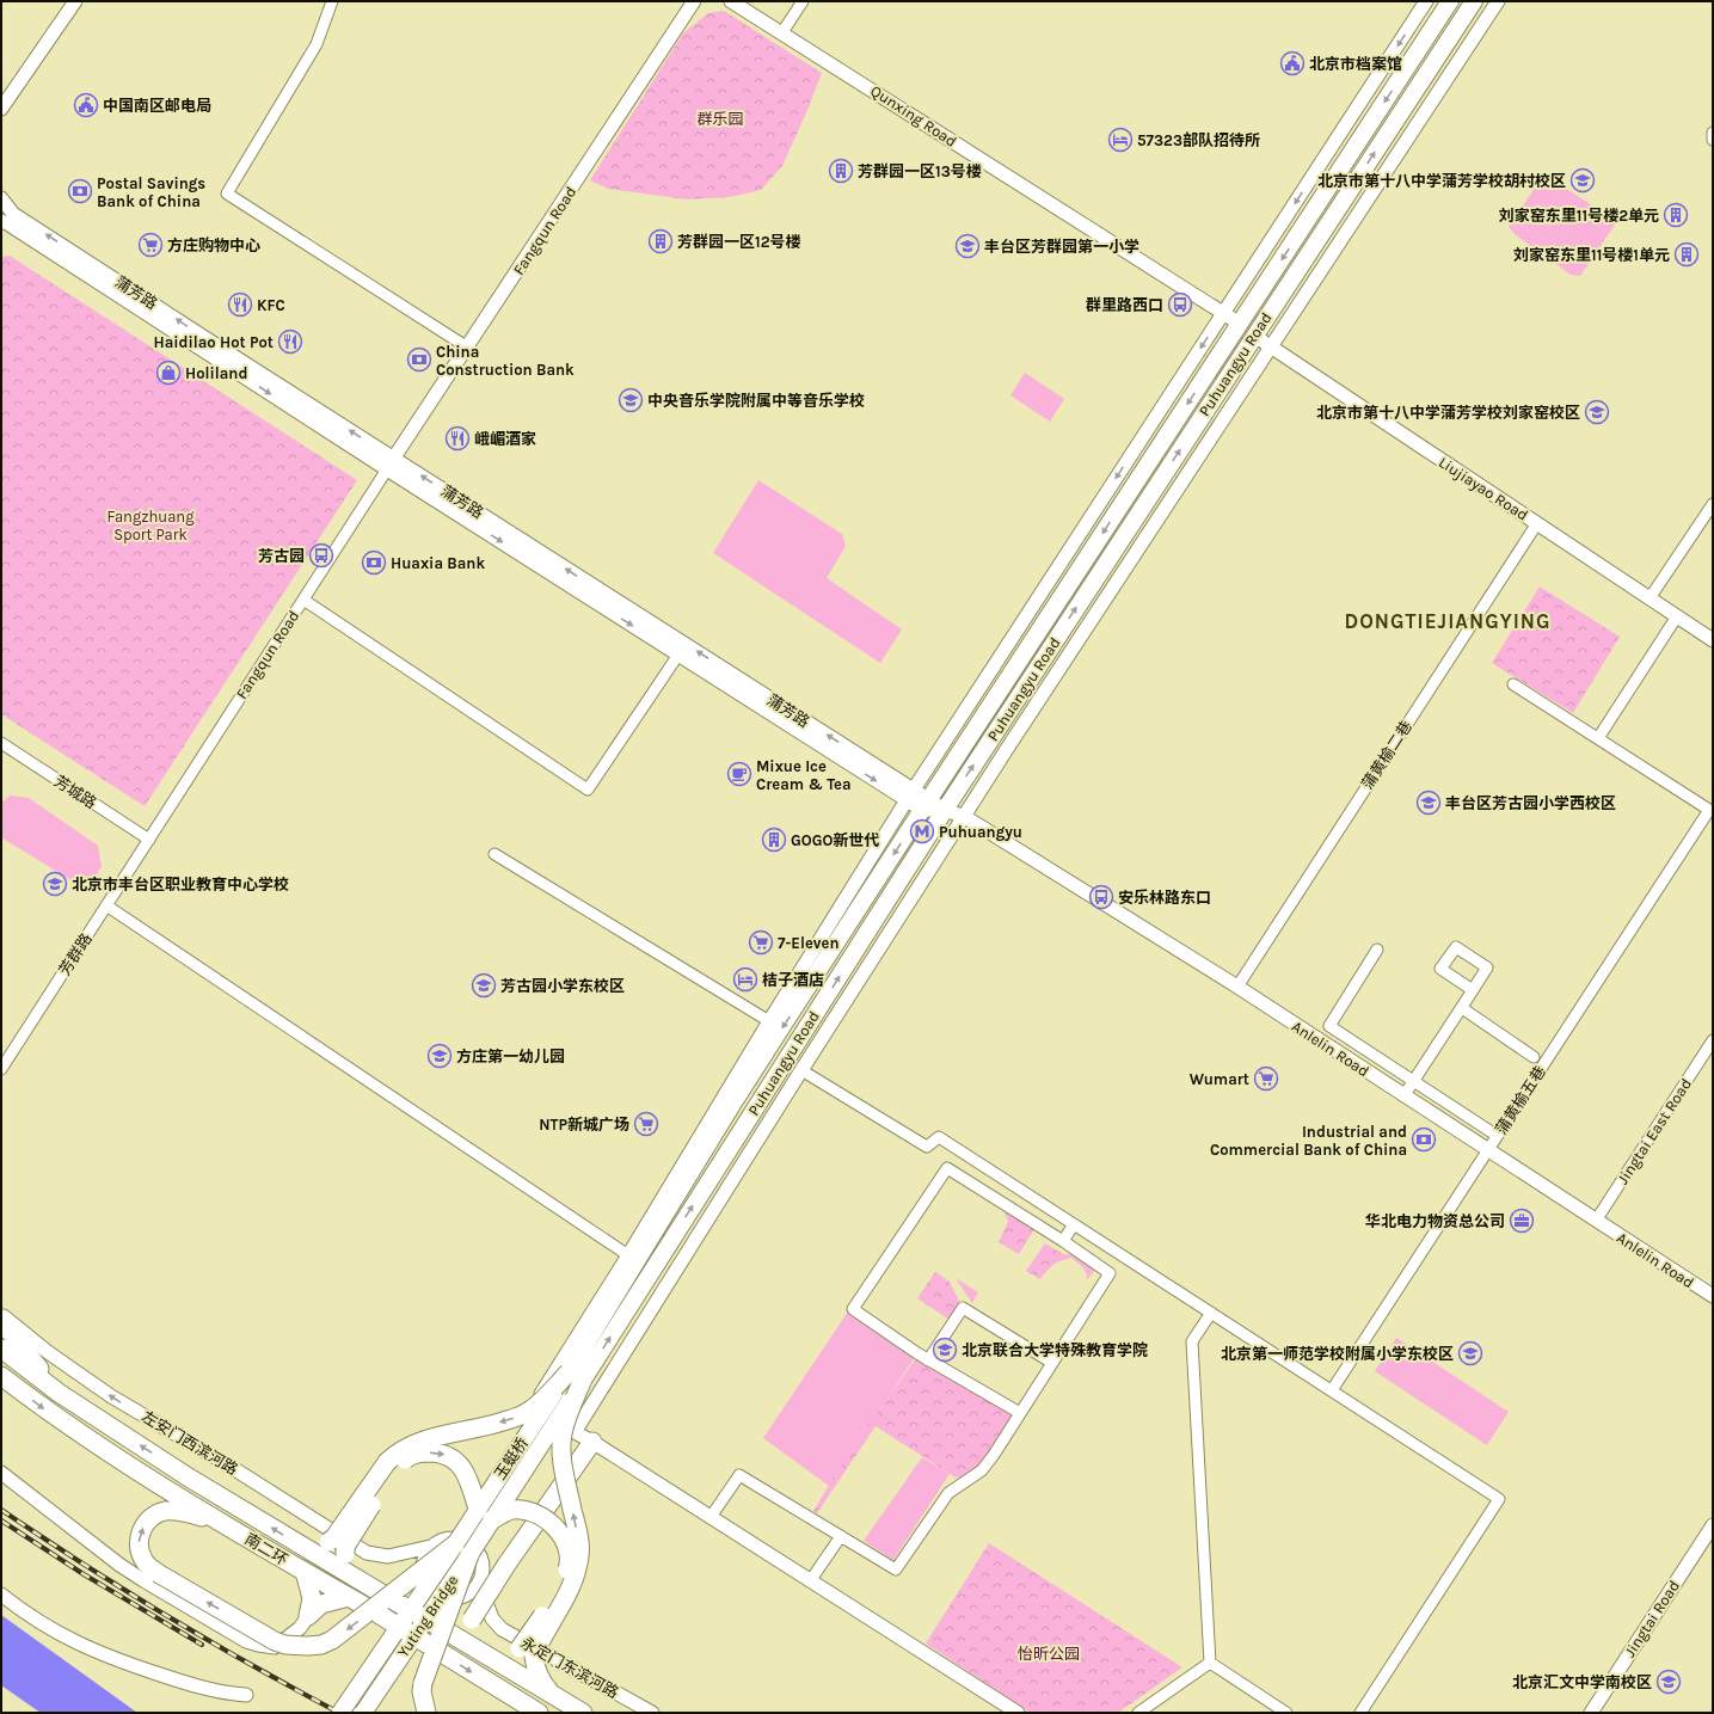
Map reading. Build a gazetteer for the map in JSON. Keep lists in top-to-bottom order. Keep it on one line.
{"streets":{"highway":["南二环"],"main road":["Puhuangyu Road","玉蜓桥","Yuting Bridge"],"street":["Qunxing Road","Fangqun Road","蒲芳路","Liujiayao Road","蒲黄榆二巷","芳城路","芳群路","Anlelin Road","蒲黄榆五巷","Jingtai East Road","左安门西滨河路","Jingtai Road","永定门东滨河路"]},"crossings":[["Qunxing Road","Puhuangyu Road"],["Fangqun Road","蒲芳路"],["Fangqun Road","芳城路"],["Fangqun Road","芳群路"],["蒲芳路","Puhuangyu Road"],["蒲芳路","Anlelin Road"],["Puhuangyu Road","Liujiayao Road"],["Puhuangyu Road","Anlelin Road"],["Puhuangyu Road","玉蜓桥"],["Liujiayao Road","蒲黄榆二巷"],["蒲黄榆二巷","Anlelin Road"],["芳城路","芳群路"],["Anlelin Road","蒲黄榆五巷"],["Anlelin Road","Jingtai East Road"],["左安门西滨河路","玉蜓桥"],["左安门西滨河路","Yuting Bridge"],["左安门西滨河路","永定门东滨河路"],["玉蜓桥","Yuting Bridge"],["玉蜓桥","永定门东滨河路"],["Yuting Bridge","永定门东滨河路"]],"one_way":["左安门西滨河路"],"districts":["DONGTIEJIANGYING"],"parks":["群乐园","Fangzhuang Sport Park","怡昕公园"],"places":{"public building":["北京市档案馆","中国南区邮电局"],"hotel":["57323部队招待所","桔子酒店"],"building":["芳群园一区13号楼","刘家窑东里11号楼2单元","芳群园一区12号楼","刘家窑东里11号楼1单元","GOGO新世代"],"school or university":["北京市第十八中学蒲芳学校胡村校区","丰台区芳群园第一小学","中央音乐学院附属中等音乐学校","北京市第十八中学蒲芳学校刘家窑校区","丰台区芳古园小学西校区","北京市丰台区职业教育中心学校","芳古园小学东校区","方庄第一幼儿园","北京联合大学特殊教育学院","北京第一师范学校附属小学东校区","北京汇文中学南校区"],"bank":["Postal Savings Bank of China","China Construction Bank","Huaxia Bank","Industrial and Commercial Bank of China"],"supermarket":["方庄购物中心","7-Eleven","Wumart","NTP新城广场"],"restaurant":["KFC","Haidilao Hot Pot","峨嵋酒家"],"bus stop":["群里路西口","芳古园","安乐林路东口"],"shop":["Holiland"],"cafe":["Mixue Ice Cream & Tea"],"metro station":["Puhuangyu"],"office":["华北电力物资总公司"]}}
